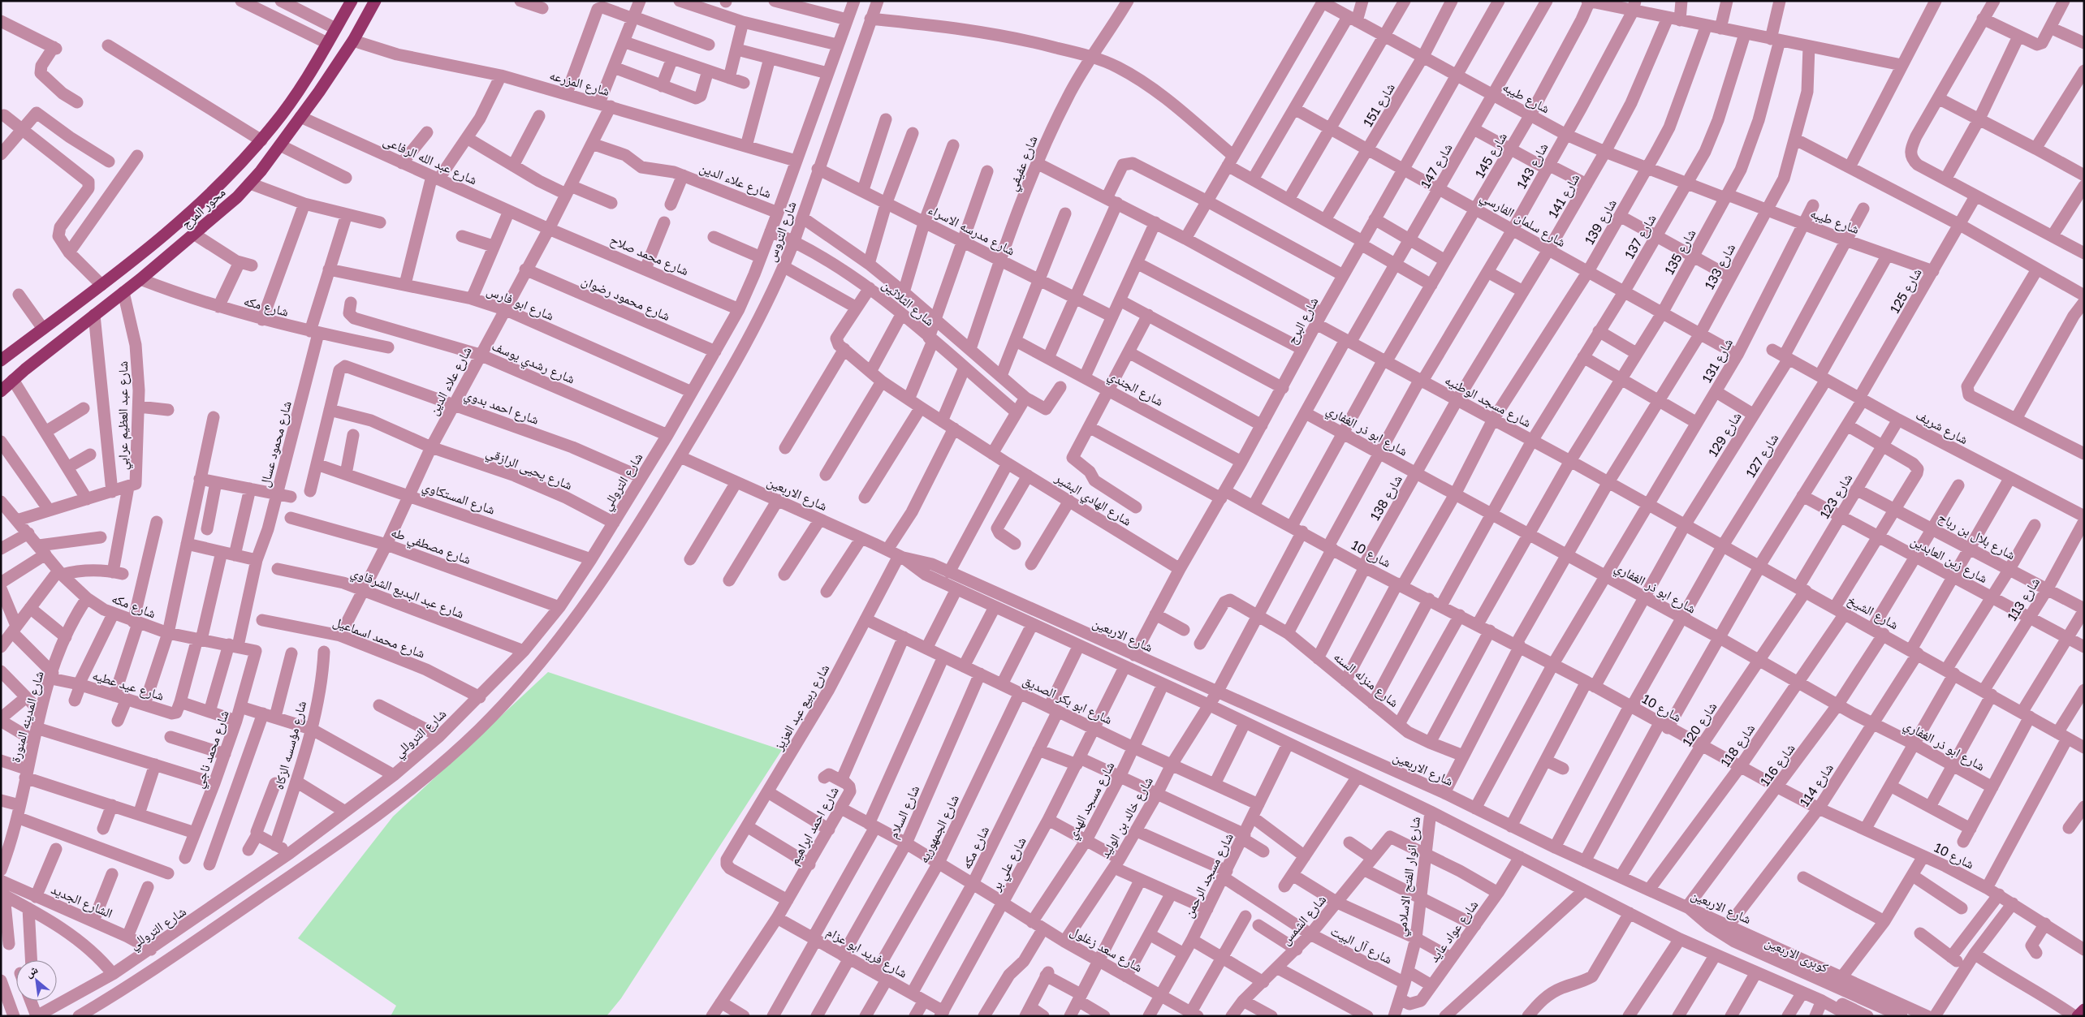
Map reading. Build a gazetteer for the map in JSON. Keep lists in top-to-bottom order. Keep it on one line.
{"streets":{"main road":["محور المرج"],"street":["شارع المزرعه","شارع طيبه","شارع 151","شارع 145","شارع عبد الله الرفاعى","شارع عفيفي","شارع 147","شارع 143","شارع علاء الدين","شارع 141","شارع سلمان الفارسي","شارع 139","شارع مدرسه الاسراء","شارع التروس","شارع 137","شارع 135","شارع محمد صلاح","شارع 133","شارع 125","شارع محمود رضوان","شارع ابو فارس","شارع الثلاثين","شارع مكه","شارع البرج","شارع 131","شارع رشدي يوسف","شارع الجندي","شارع مسجد الوطنيه","شارع احمد بدوي","شارع عبد العظيم عرابي","شارع شريف","شارع ابو ذر الغفاري","شارع 129","شارع محمود عسال","شارع 127","شارع يحيى الرازقي","شارع التروللي","شارع الاربعين","شارع 123","شارع المستكاوي","شارع 138","شارع الهادي البشير","شارع بلال بن رباح","شارع مصطفي طه","شارع 10","شارع زين العابدين","شارع عبد البديع الشرقاوي","شارع 113","شارع الشيخ","شارع محمد اسماعيل","شارع منزله السنه","شارع عيد عطيه","شارع ابو بكر الصديق","شارع ربيع عبد العزيز","شارع المدينه المنورة","شارع 120","شارع مؤسسه الزكاه","شارع 118","شارع محمد ناجي","شارع 116","شارع 114","شارع مسجد الهدي","شارع السلام","شارع خالد بن الوليد","شارع احمد ابراهيم","شارع الجمهوريه","شارع علي بر","شارع مسجد الرحمن","شارع انوار الفتح الاسلامي","الشارع الجديد","شارع الشمس","شارع عواد عايد","شارع آل البيت","شارع سعد زغلول","شارع فريد ابو عزام","كوبرى الاربعين"]},"crossings":[["شارع المزرعه","شارع علاء الدين"],["شارع المزرعه","محور المرج"],["شارع المزرعه","شارع التروس"],["شارع طيبه","شارع 151"],["شارع طيبه","شارع 145"],["شارع طيبه","شارع 147"],["شارع طيبه","شارع 143"],["شارع طيبه","شارع 141"],["شارع طيبه","شارع 139"],["شارع طيبه","شارع 137"],["شارع طيبه","شارع 135"],["شارع طيبه","شارع 133"],["شارع طيبه","شارع 125"],["شارع طيبه","شارع البرج"],["شارع طيبه","شارع 131"],["شارع طيبه","شارع 129"],["شارع طيبه","شارع 127"],["شارع 151","شارع سلمان الفارسي"],["شارع 145","شارع سلمان الفارسي"],["شارع 145","شارع مسجد الوطنيه"],["شارع 145","شارع ابو ذر الغفاري"],["شارع 145","شارع 10"],["شارع عبد الله الرفاعى","شارع علاء الدين"],["شارع عبد الله الرفاعى","محور المرج"],["شارع عبد الله الرفاعى","شارع محمد صلاح"],["شارع عفيفي","شارع مدرسه الاسراء"],["شارع عفيفي","شارع الثلاثين"],["شارع عفيفي","شارع مسجد الوطنيه"],["شارع 147","شارع سلمان الفارسي"],["شارع 147","شارع مسجد الوطنيه"],["شارع 147","شارع ابو ذر الغفاري"],["شارع 147","شارع 10"],["شارع 143","شارع سلمان الفارسي"],["شارع 143","شارع مسجد الوطنيه"],["شارع 143","شارع ابو ذر الغفاري"],["شارع 143","شارع 10"],["شارع 143","شارع منزله السنه"],["شارع علاء الدين","شارع التروس"],["شارع علاء الدين","شارع محمد صلاح"],["شارع علاء الدين","شارع محمود رضوان"],["شارع علاء الدين","شارع ابو فارس"],["شارع علاء الدين","شارع رشدي يوسف"],["شارع علاء الدين","شارع احمد بدوي"],["شارع علاء الدين","شارع يحيى الرازقي"],["شارع علاء الدين","شارع المستكاوي"],["شارع علاء الدين","شارع مصطفي طه"],["شارع علاء الدين","شارع عبد البديع الشرقاوي"],["شارع علاء الدين","شارع محمد اسماعيل"],["شارع 141","شارع سلمان الفارسي"],["شارع 141","شارع مسجد الوطنيه"],["شارع 141","شارع 138"],["محور المرج","شارع مكه"],["محور المرج","شارع عبد العظيم عرابي"],["شارع سلمان الفارسي","شارع 139"],["شارع سلمان الفارسي","شارع 137"],["شارع سلمان الفارسي","شارع 135"],["شارع سلمان الفارسي","شارع 133"],["شارع سلمان الفارسي","شارع البرج"],["شارع سلمان الفارسي","شارع 131"],["شارع 139","شارع مسجد الوطنيه"],["شارع 139","شارع ابو ذر الغفاري"],["شارع 139","شارع 10"],["شارع 139","شارع منزله السنه"],["شارع مدرسه الاسراء","شارع التروس"],["شارع التروس","شارع محمد صلاح"],["شارع التروس","شارع محمود رضوان"],["شارع التروس","شارع ابو فارس"],["شارع التروس","شارع الثلاثين"],["شارع التروس","شارع رشدي يوسف"],["شارع التروس","شارع التروللي"],["شارع التروس","شارع الاربعين"],["شارع 137","شارع مسجد الوطنيه"],["شارع 137","شارع ابو ذر الغفاري"],["شارع 137","شارع 10"],["شارع 135","شارع مسجد الوطنيه"],["شارع 135","شارع ابو ذر الغفاري"],["شارع 135","شارع 10"],["شارع 133","شارع مسجد الوطنيه"],["شارع 133","شارع ابو ذر الغفاري"],["شارع 133","شارع 10"],["شارع 125","شارع شريف"],["شارع 125","شارع ابو ذر الغفاري"],["شارع 125","شارع الاربعين"],["شارع 125","شارع 10"],["شارع 125","شارع زين العابدين"],["شارع 125","شارع الشيخ"],["شارع ابو فارس","شارع محمود عسال"],["شارع مكه","شارع محمود عسال"],["شارع مكه","شارع الاربعين"],["شارع مكه","شارع ابو بكر الصديق"],["شارع مكه","شارع المدينه المنورة"],["شارع مكه","شارع محمد ناجي"],["شارع مكه","شارع سعد زغلول"],["شارع مكه","شارع فريد ابو عزام"],["شارع البرج","شارع الجندي"],["شارع البرج","شارع مسجد الوطنيه"],["شارع البرج","شارع الاربعين"],["شارع البرج","شارع الهادي البشير"],["شارع البرج","شارع 10"],["شارع 131","شارع مسجد الوطنيه"],["شارع 131","شارع ابو ذر الغفاري"],["شارع 131","شارع الاربعين"],["شارع 131","شارع 10"],["شارع 131","شارع الشيخ"],["شارع رشدي يوسف","شارع التروللي"],["شارع مسجد الوطنيه","شارع 138"],["شارع مسجد الوطنيه","شارع الشيخ"],["شارع احمد بدوي","شارع يحيى الرازقي"],["شارع احمد بدوي","شارع التروللي"],["شارع شريف","شارع 129"],["شارع شريف","شارع 127"],["شارع شريف","شارع 123"],["شارع شريف","شارع 114"],["شارع ابو ذر الغفاري","شارع 129"],["شارع ابو ذر الغفاري","شارع 127"],["شارع ابو ذر الغفاري","شارع 138"],["شارع ابو ذر الغفاري","شارع 113"],["شارع ابو ذر الغفاري","شارع 120"],["شارع ابو ذر الغفاري","شارع 118"],["شارع ابو ذر الغفاري","شارع 116"],["شارع ابو ذر الغفاري","شارع 114"],["شارع 129","شارع الاربعين"],["شارع 129","شارع 10"],["شارع 129","شارع الشيخ"],["شارع محمود عسال","شارع عيد عطيه"],["شارع 127","شارع الاربعين"],["شارع 127","شارع 10"],["شارع 127","شارع الشيخ"],["شارع يحيى الرازقي","شارع التروللي"],["شارع التروللي","شارع المستكاوي"],["شارع التروللي","شارع مصطفي طه"],["شارع التروللي","شارع عبد البديع الشرقاوي"],["شارع التروللي","شارع محمد اسماعيل"],["شارع التروللي","الشارع الجديد"],["شارع الاربعين","شارع ربيع عبد العزيز"],["شارع الاربعين","شارع 120"],["شارع الاربعين","شارع 118"],["شارع الاربعين","شارع 116"],["شارع الاربعين","شارع 114"],["شارع الاربعين","شارع مسجد الهدي"],["شارع الاربعين","شارع خالد بن الوليد"],["شارع الاربعين","شارع علي بر"],["شارع الاربعين","شارع مسجد الرحمن"],["شارع الاربعين","شارع انوار الفتح الاسلامي"],["شارع الاربعين","شارع عواد عايد"],["شارع الاربعين","كوبرى الاربعين"],["شارع 123","شارع بلال بن رباح"],["شارع 123","شارع زين العابدين"],["شارع 123","شارع الشيخ"],["شارع 123","شارع 120"],["شارع 123","شارع 118"],["شارع 138","شارع 10"],["شارع 138","شارع منزله السنه"],["شارع بلال بن رباح","شارع 113"],["شارع بلال بن رباح","شارع 118"],["شارع بلال بن رباح","شارع 116"],["شارع بلال بن رباح","شارع 114"],["شارع 10","شارع 120"],["شارع 10","شارع 118"],["شارع 10","شارع 116"],["شارع 10","شارع 114"],["شارع 10","شارع خالد بن الوليد"],["شارع زين العابدين","شارع 113"],["شارع زين العابدين","شارع 118"],["شارع زين العابدين","شارع 116"],["شارع زين العابدين","شارع 114"],["شارع 113","شارع الشيخ"],["شارع الشيخ","شارع 120"],["شارع الشيخ","شارع 118"],["شارع الشيخ","شارع 116"],["شارع الشيخ","شارع 114"],["شارع منزله السنه","شارع خالد بن الوليد"],["شارع عيد عطيه","شارع المدينه المنورة"],["شارع عيد عطيه","شارع محمد ناجي"],["شارع ابو بكر الصديق","شارع ربيع عبد العزيز"],["شارع ابو بكر الصديق","شارع مسجد الهدي"],["شارع ابو بكر الصديق","شارع السلام"],["شارع ابو بكر الصديق","شارع خالد بن الوليد"],["شارع ابو بكر الصديق","شارع احمد ابراهيم"],["شارع ابو بكر الصديق","شارع الجمهوريه"],["شارع ابو بكر الصديق","شارع علي بر"],["شارع ابو بكر الصديق","شارع مسجد الرحمن"],["شارع ربيع عبد العزيز","شارع احمد ابراهيم"],["شارع 116","كوبرى الاربعين"],["شارع مسجد الهدي","شارع سعد زغلول"],["شارع السلام","شارع سعد زغلول"],["شارع السلام","شارع فريد ابو عزام"],["شارع خالد بن الوليد","شارع آل البيت"],["شارع خالد بن الوليد","شارع سعد زغلول"],["شارع احمد ابراهيم","شارع سعد زغلول"],["شارع احمد ابراهيم","شارع فريد ابو عزام"],["شارع الجمهوريه","شارع سعد زغلول"],["شارع الجمهوريه","شارع فريد ابو عزام"],["شارع علي بر","شارع سعد زغلول"],["شارع علي بر","شارع فريد ابو عزام"],["شارع مسجد الرحمن","شارع آل البيت"],["شارع مسجد الرحمن","شارع سعد زغلول"],["شارع انوار الفتح الاسلامي","شارع الشمس"],["شارع انوار الفتح الاسلامي","شارع عواد عايد"],["شارع انوار الفتح الاسلامي","شارع آل البيت"],["شارع الشمس","شارع آل البيت"],["شارع عواد عايد","شارع آل البيت"]],"north":"top left"}
